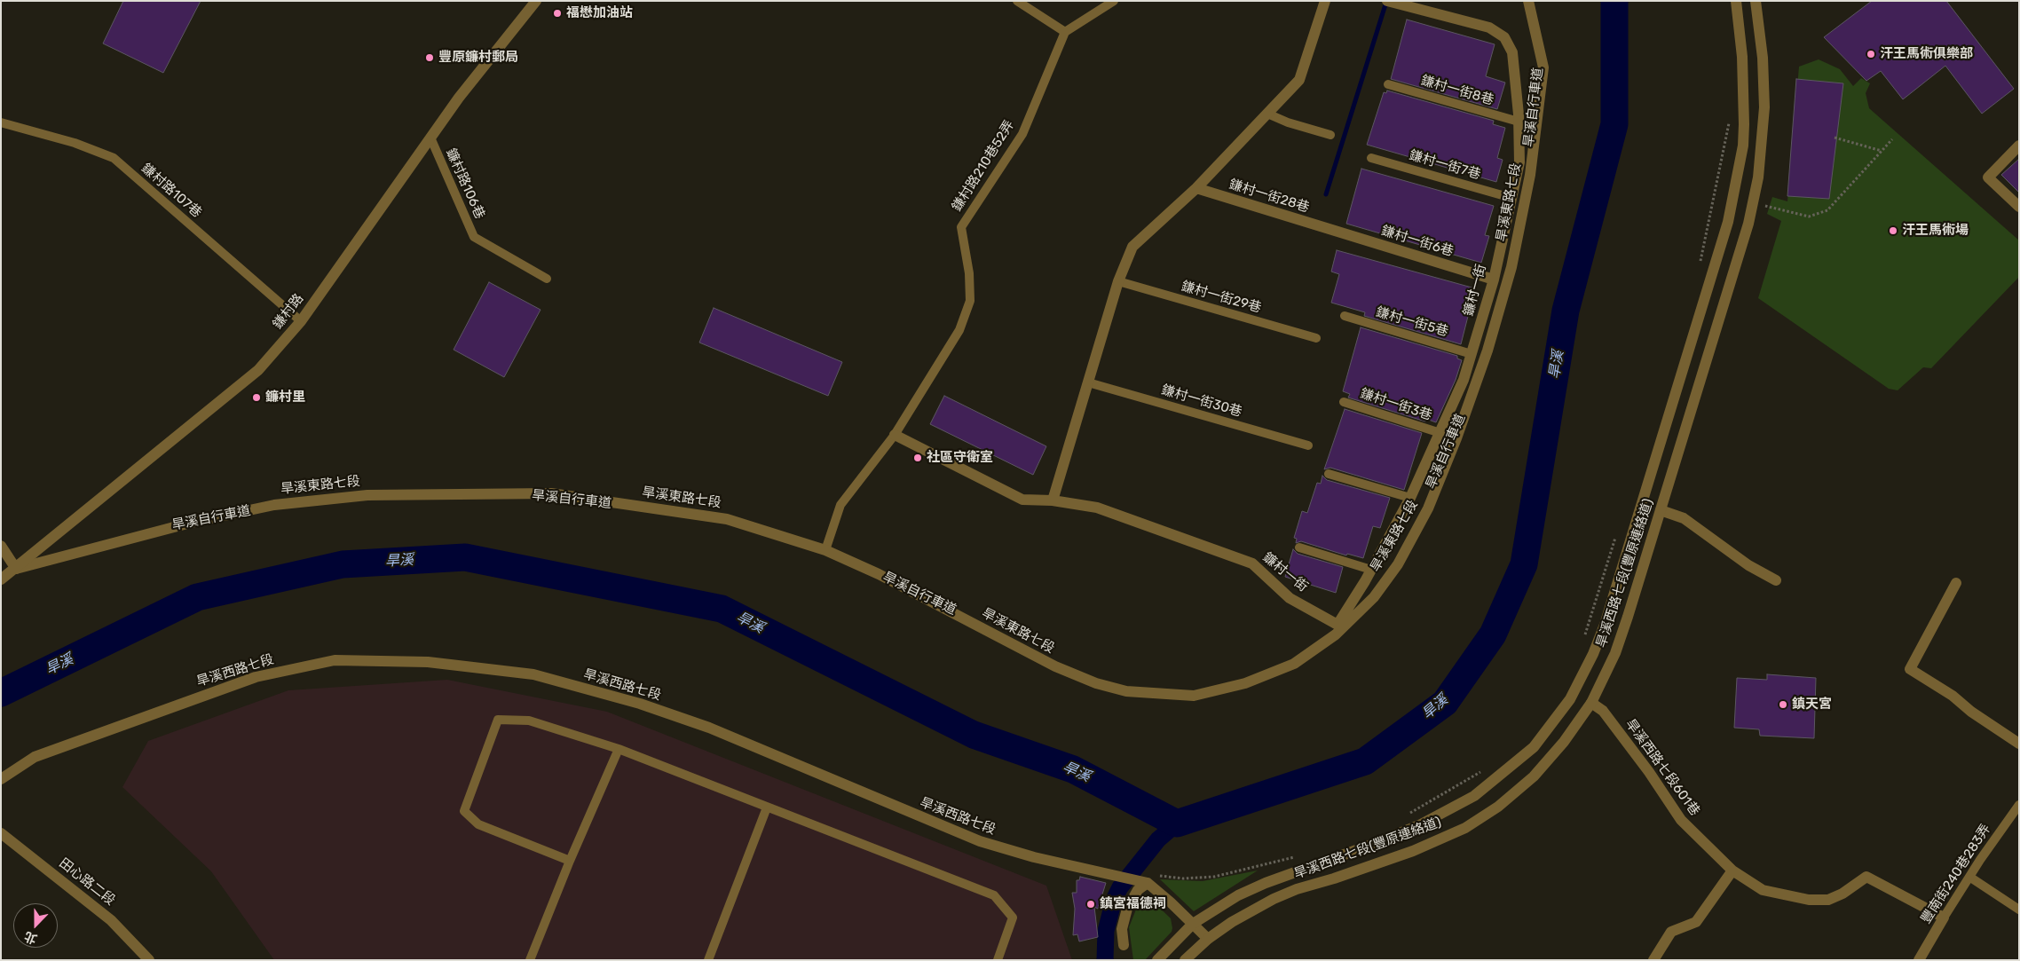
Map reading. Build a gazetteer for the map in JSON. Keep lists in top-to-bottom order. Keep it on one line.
{"streets":{"street":["鎌村一街28巷","旱溪東路七段","鎌村一街6巷","鐮村一街","鎌村路","旱溪西路七段(豐原連絡道)","旱溪西路七段","旱溪西路七段601巷","豐南街240巷283弄","田心路二段"],"lane":["鎌村一街8巷","鎌村一街7巷","鎌村路210巷52弄","鐮村路106巷","鎌村路107巷","鎌村一街29巷","鎌村一街5巷","鎌村一街30巷","鎌村一街3巷"]},"crossings":[["鎌村一街8巷","鐮村一街"],["鎌村一街7巷","鐮村一街"],["鎌村路210巷52弄","旱溪東路七段"],["鐮村路106巷","鎌村路"],["鎌村路107巷","鎌村路"],["鎌村一街28巷","鎌村一街6巷"],["旱溪東路七段","鎌村路"],["鎌村一街6巷","鐮村一街"],["鐮村一街","鎌村一街5巷"],["鐮村一街","鎌村一街3巷"],["旱溪西路七段(豐原連絡道)","旱溪西路七段"],["旱溪西路七段(豐原連絡道)","旱溪西路七段601巷"],["旱溪西路七段601巷","豐南街240巷283弄"]],"water":["旱溪"],"places":["福懋加油站","汗王馬術俱樂部","豐原鐮村郵局","汗王馬術場","鐮村里","社區守衛室","鎮天宮","鎮宮福德祠"],"north":"bottom"}
